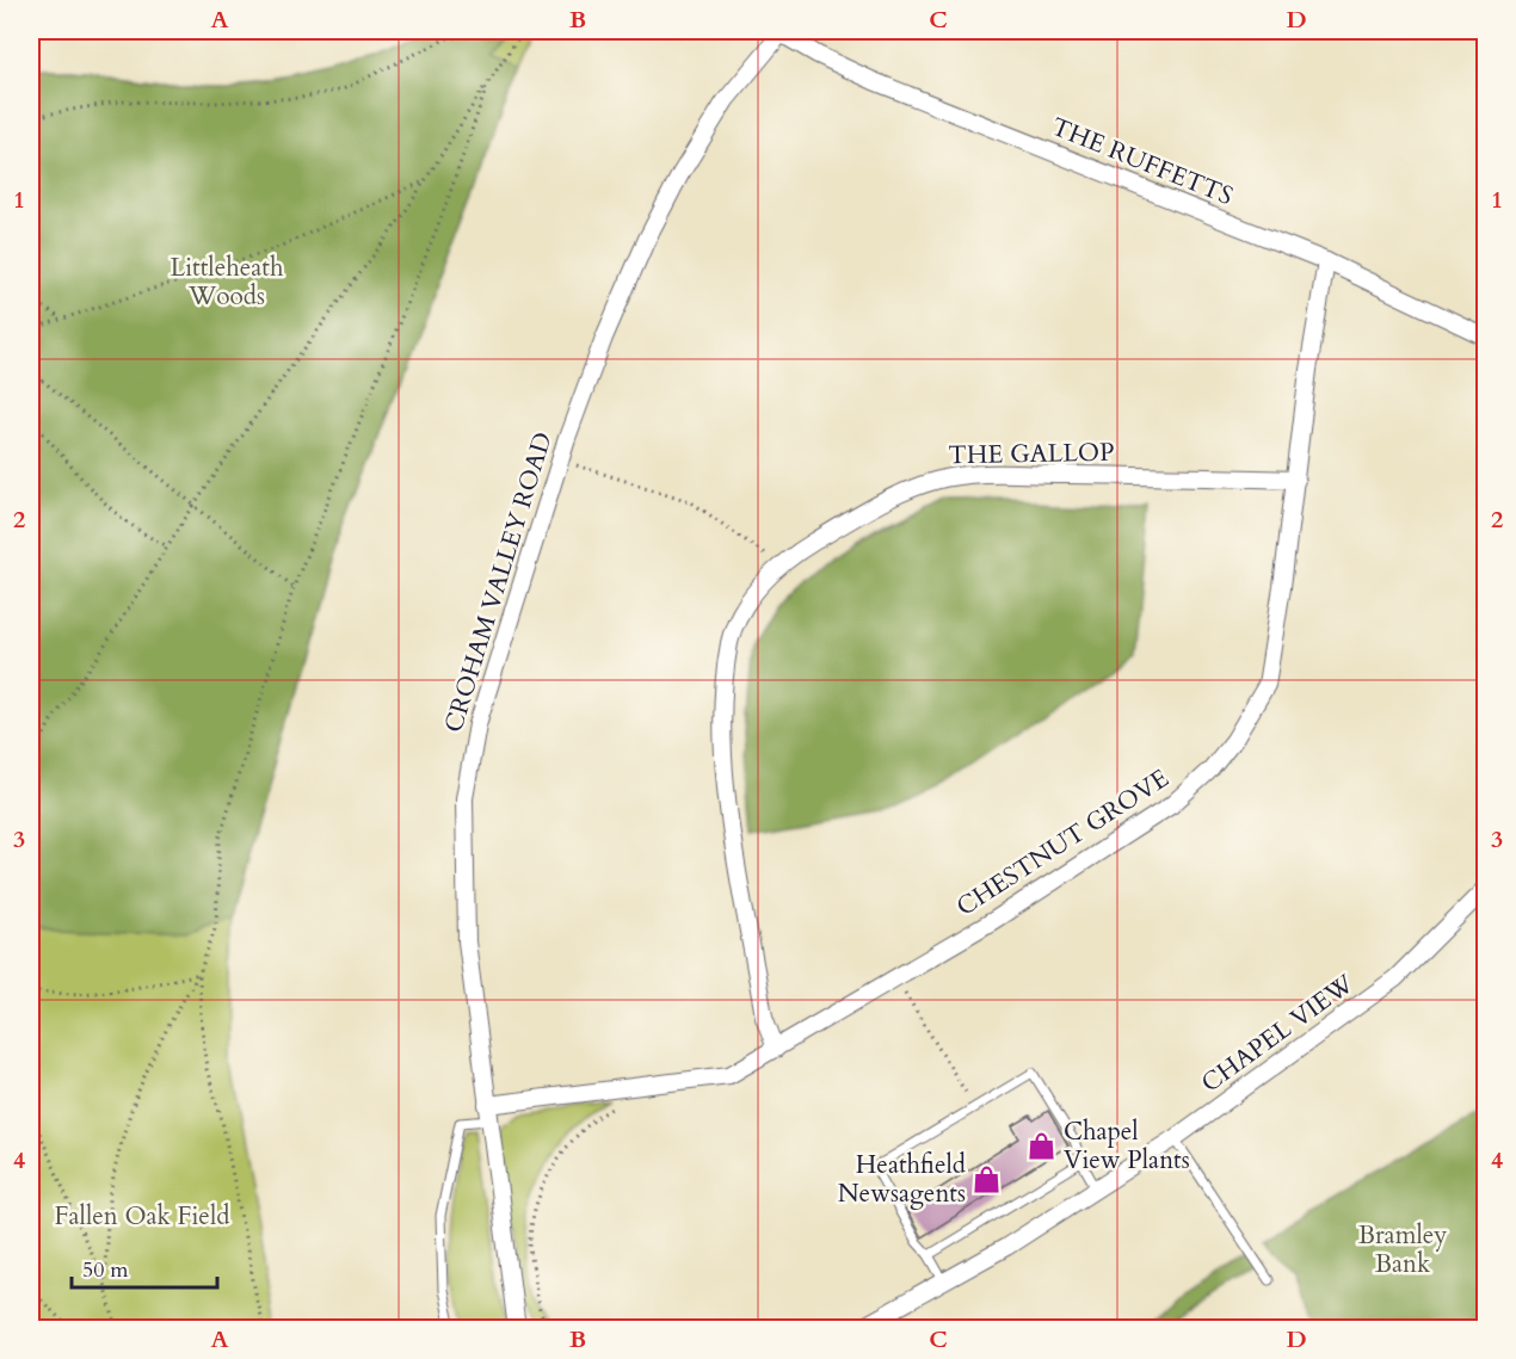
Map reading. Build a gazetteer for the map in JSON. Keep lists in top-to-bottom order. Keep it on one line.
{"streets":{"street":["THE RUFFETTS","THE GALLOP","CROHAM VALLEY ROAD","CHESTNUT GROVE","CHAPEL VIEW"]},"crossings":[["THE RUFFETTS","CROHAM VALLEY ROAD"],["THE RUFFETTS","CHESTNUT GROVE"],["THE GALLOP","CHESTNUT GROVE"],["CROHAM VALLEY ROAD","CHESTNUT GROVE"]],"parks":["Littleheath Woods","Fallen Oak Field","Bramley Bank"],"places":{"shop":["Chapel View Plants","Heathfield Newsagents"]},"scale_bar":"50 m","grid":{"columns":["A","B","C","D"],"rows":["1","2","3","4"]}}
